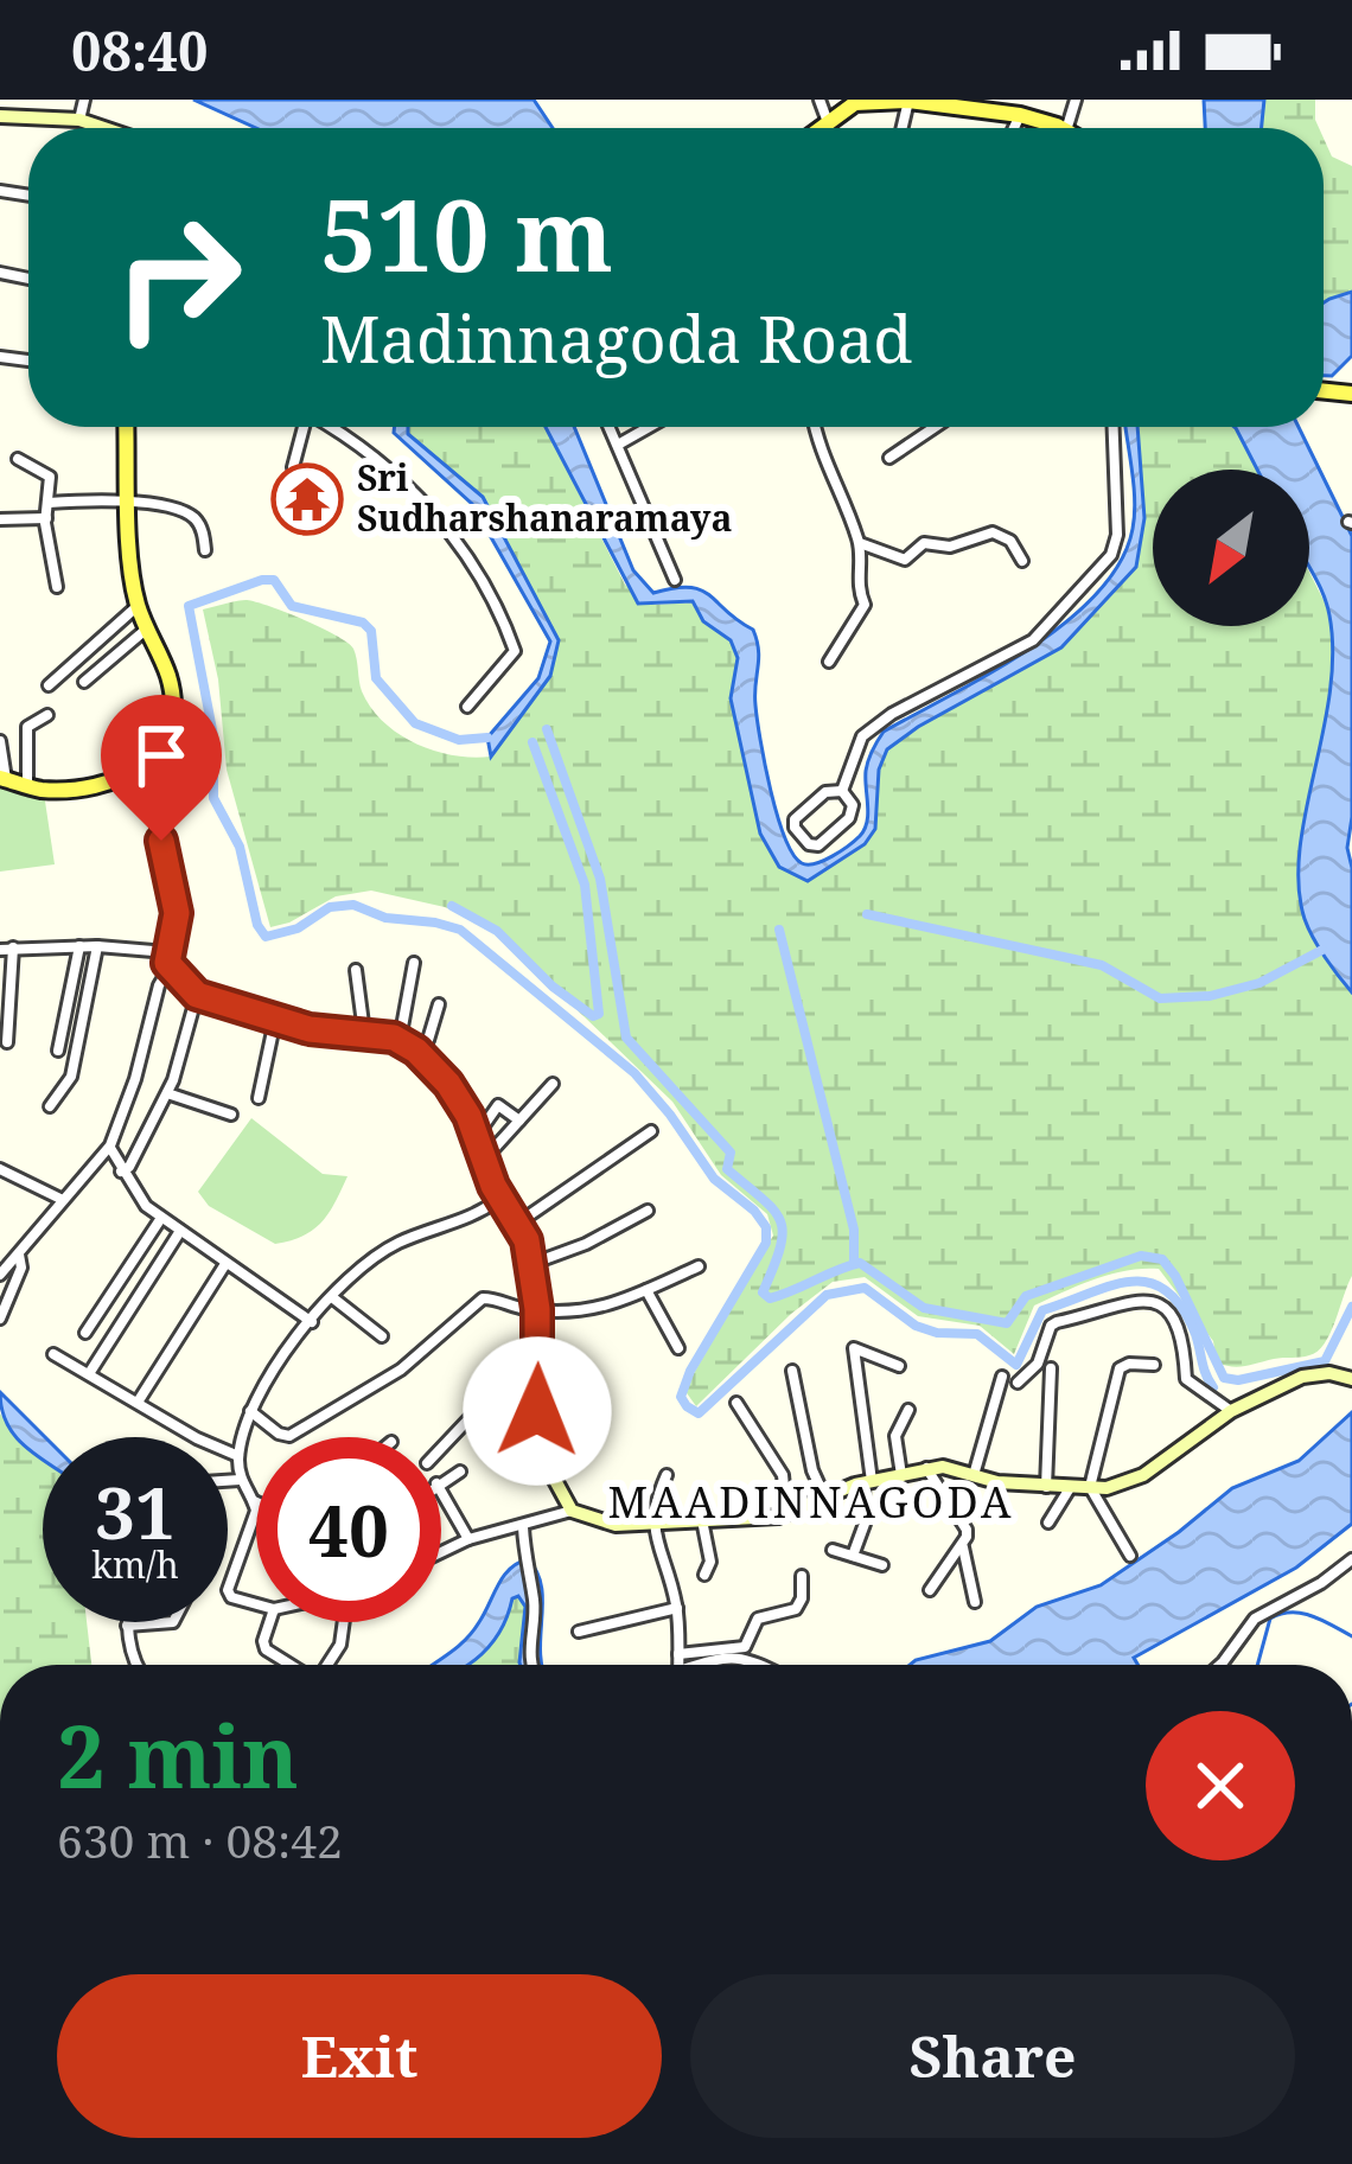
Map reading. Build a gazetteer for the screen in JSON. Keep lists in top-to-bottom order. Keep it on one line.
{"districts":["MAADINNAGODA"],"places":{"temple":["Sri Sudharshanaramaya"]},"north":"bottom left","page":{"status":"08:40","turn":["510 m","Madinnagoda Road"],"speed":"31 km/h","limit":"40","heading":["2 min","630 m · 08:42"],"buttons":["Exit","Share"]}}
